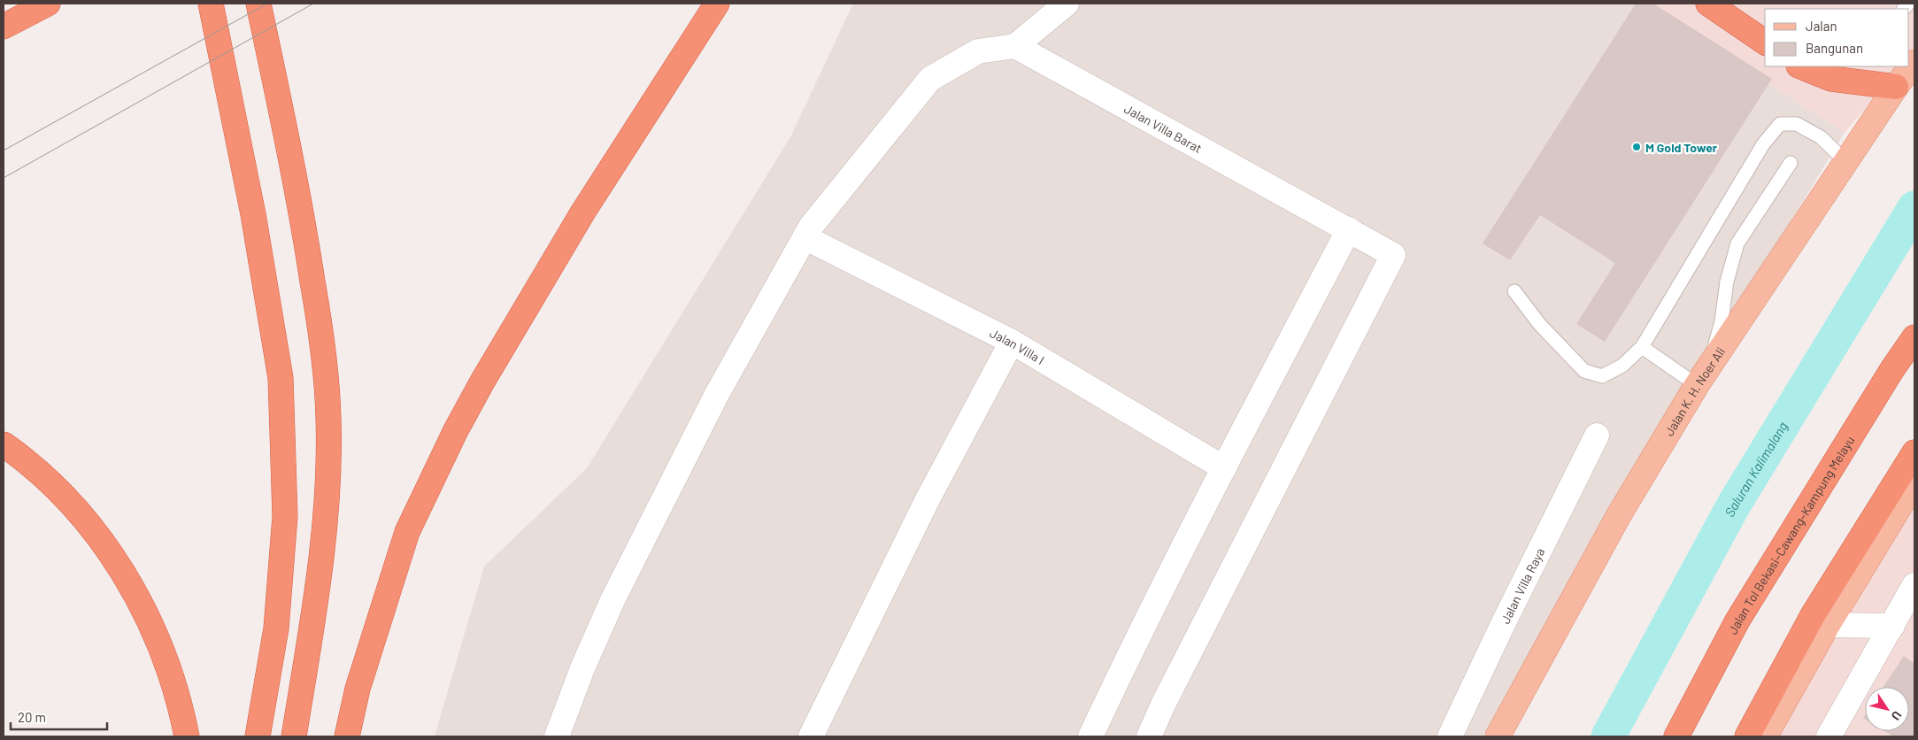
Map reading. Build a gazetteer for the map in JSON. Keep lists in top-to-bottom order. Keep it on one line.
{"streets":{"highway":["Jalan Tol Bekasi–Cawang–Kampung Melayu"],"main road":["Jalan K. H. Noer Ali"],"street":["Jalan Villa Barat","Jalan Villa I","Jalan Villa Raya"]},"water":["Saluran Kalimalang"],"places":["M Gold Tower"],"legend":["Jalan","Bangunan"],"scale_bar":"20 m","north":"bottom right"}
